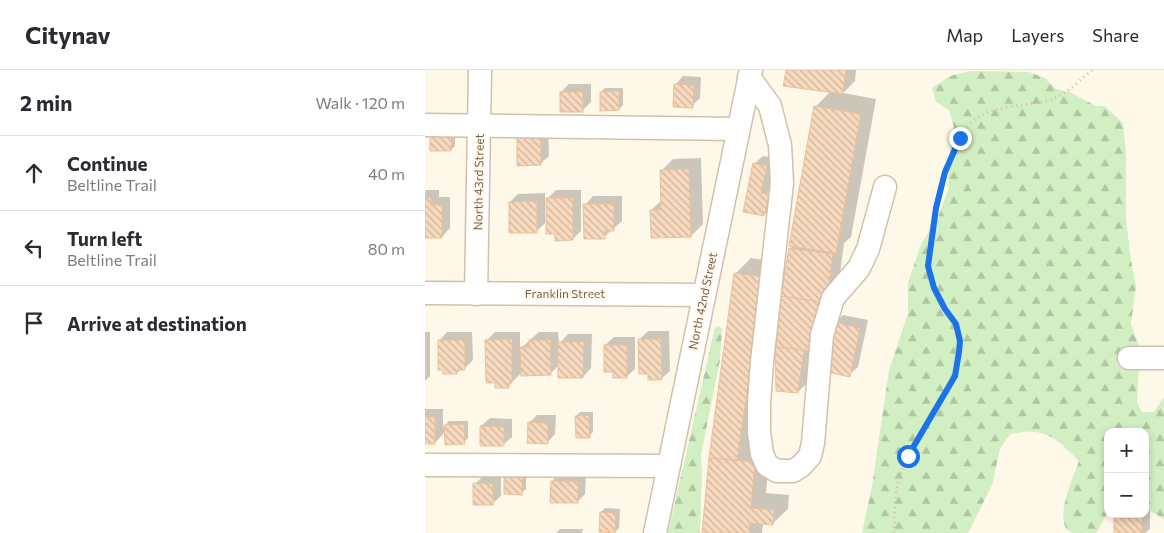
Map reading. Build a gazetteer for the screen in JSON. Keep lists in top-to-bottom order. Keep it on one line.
{"streets":{"street":["North 43rd Street","Franklin Street","North 42nd Street"]},"crossings":[["North 43rd Street","Franklin Street"],["Franklin Street","North 42nd Street"]],"page":{"header":"Citynav","nav":["Map","Layers","Share"],"heading":["2 min","Walk · 120 m"],"list":[["Continue","Beltline Trail","40 m"],["Turn left","Beltline Trail","80 m"],"Arrive at destination"],"map_buttons":["+","−"]}}
